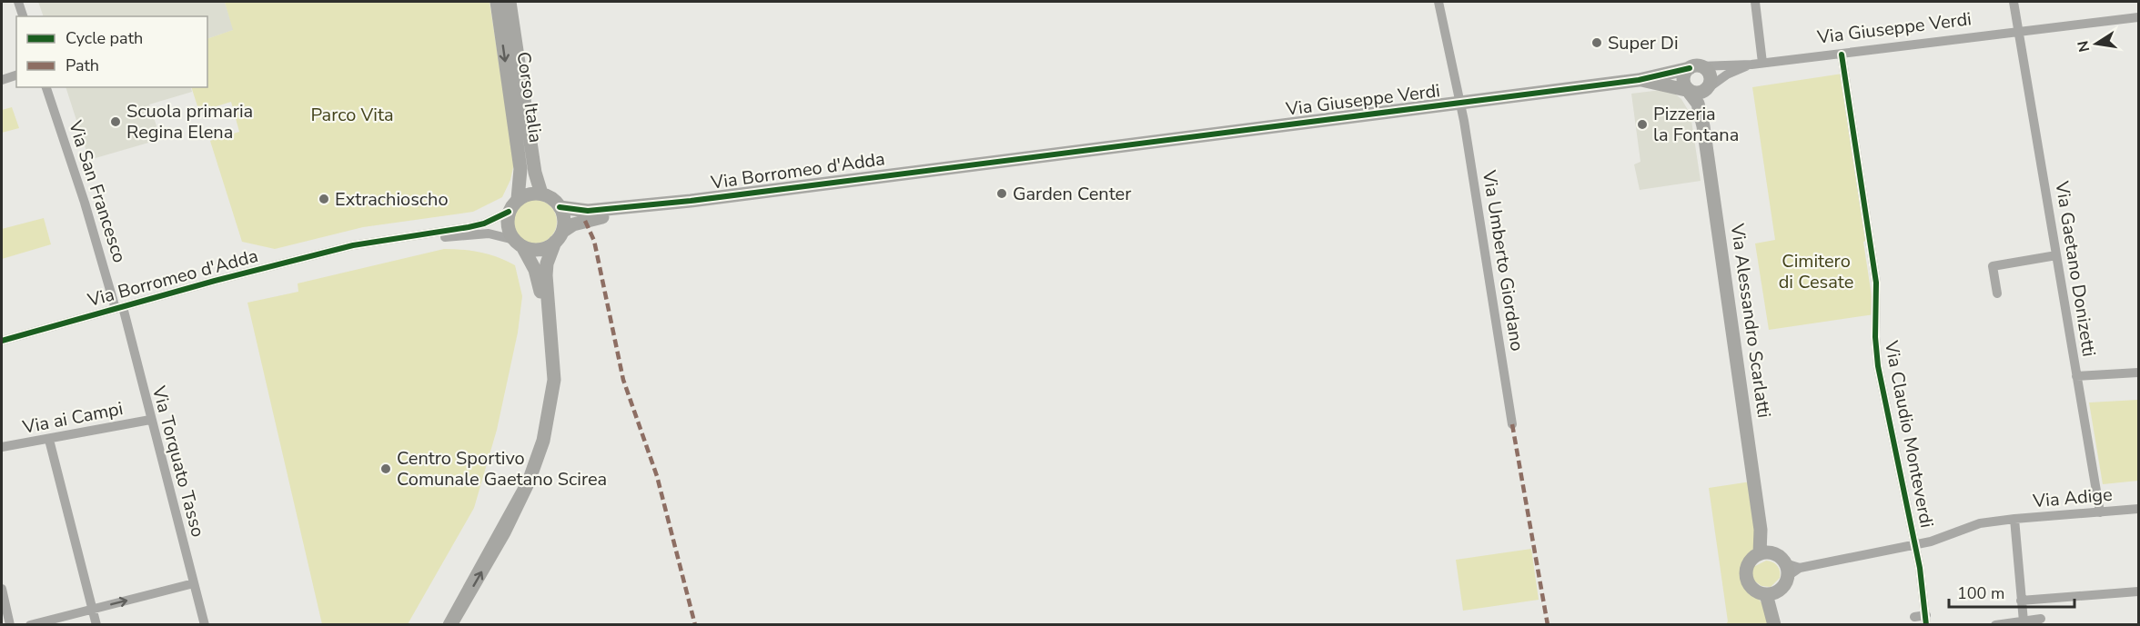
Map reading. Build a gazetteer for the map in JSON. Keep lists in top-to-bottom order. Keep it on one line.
{"streets":{"street":["Via Giuseppe Verdi","Corso Italia","Via Borromeo d'Adda","Via San Francesco","Via Umberto Giordano","Via Gaetano Donizetti","Via Alessandro Scarlatti","Via ai Campi","Via Claudio Monteverdi","Via Torquato Tasso","Via Adige"]},"crossings":[["Via Giuseppe Verdi","Via Borromeo d'Adda"],["Via Giuseppe Verdi","Via Umberto Giordano"],["Via Giuseppe Verdi","Via Gaetano Donizetti"],["Via Giuseppe Verdi","Via Alessandro Scarlatti"],["Via Giuseppe Verdi","Via Claudio Monteverdi"],["Corso Italia","Via Borromeo d'Adda"],["Via Borromeo d'Adda","Via San Francesco"],["Via Borromeo d'Adda","Via Torquato Tasso"],["Via San Francesco","Via Torquato Tasso"],["Via Gaetano Donizetti","Via Adige"],["Via ai Campi","Via Torquato Tasso"]],"parks":["Parco Vita","Cimitero di Cesate"],"places":["Super Di","Scuola primaria Regina Elena","Pizzeria la Fontana","Garden Center","Extrachioscho","Centro Sportivo Comunale Gaetano Scirea"],"legend":["Cycle path","Path"],"scale_bar":"100 m","north":"left"}
